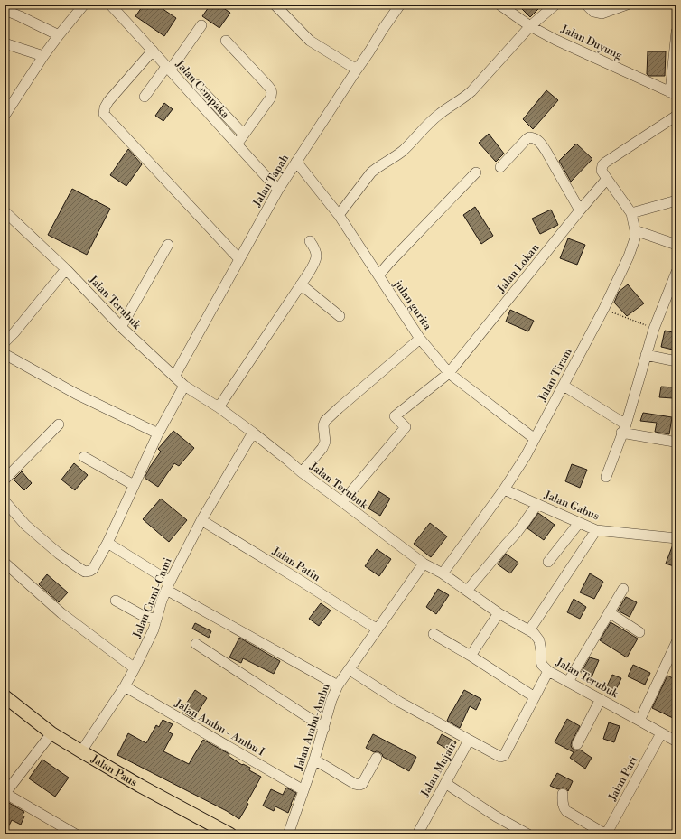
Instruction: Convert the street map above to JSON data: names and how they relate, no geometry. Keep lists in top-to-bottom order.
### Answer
{
  "streets": {
    "main road": ["Jalan Paus"],
    "street": [
      "Jalan Duyung",
      "Jalan Cempaka",
      "Jalan Tapah",
      "Jalan Lokan",
      "Jalan Terubuk",
      "julan gurita",
      "Jalan Tiram",
      "Jalan Gabus",
      "Jalan Patin",
      "Jalan Cumi-Cumi",
      "Jalan Ambu-Ambu",
      "Jalan Ambu - Ambu I",
      "Jalan Mujair",
      "Jalan Pari"
    ]
  },
  "crossings": [
    ["Jalan Cempaka", "Jalan Tapah"],
    ["Jalan Tapah", "Jalan Terubuk"],
    ["Jalan Tapah", "julan gurita"],
    ["Jalan Lokan", "Jalan Terubuk"],
    ["Jalan Lokan", "julan gurita"],
    ["Jalan Terubuk", "Jalan Tiram"],
    ["Jalan Terubuk", "Jalan Cumi-Cumi"],
    ["Jalan Terubuk", "Jalan Ambu-Ambu"],
    ["Jalan Terubuk", "Jalan Mujair"],
    ["Jalan Terubuk", "Jalan Pari"],
    ["julan gurita", "Jalan Tiram"],
    ["Jalan Tiram", "Jalan Gabus"],
    ["Jalan Patin", "Jalan Cumi-Cumi"],
    ["Jalan Patin", "Jalan Ambu-Ambu"],
    ["Jalan Cumi-Cumi", "Jalan Ambu - Ambu I"],
    ["Jalan Cumi-Cumi", "Jalan Paus"],
    ["Jalan Ambu-Ambu", "Jalan Ambu - Ambu I"]
  ]
}
